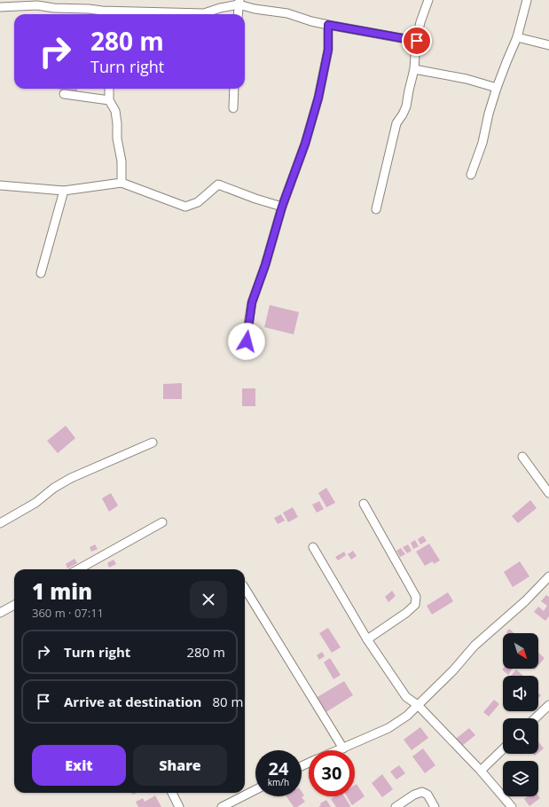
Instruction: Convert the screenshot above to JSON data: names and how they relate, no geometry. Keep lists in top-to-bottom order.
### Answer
{
  "north": "bottom right",
  "page": {
    "turn": ["280 m", "Turn right"],
    "heading": ["1 min", "360 m · 07:11"],
    "list": [
      {
        "name": "Turn right",
        "value": "280 m"
      },
      {
        "name": "Arrive at destination",
        "value": "80 m"
      }
    ],
    "buttons": ["Exit", "Share"],
    "speed": "24 km/h",
    "limit": "30"
  }
}
